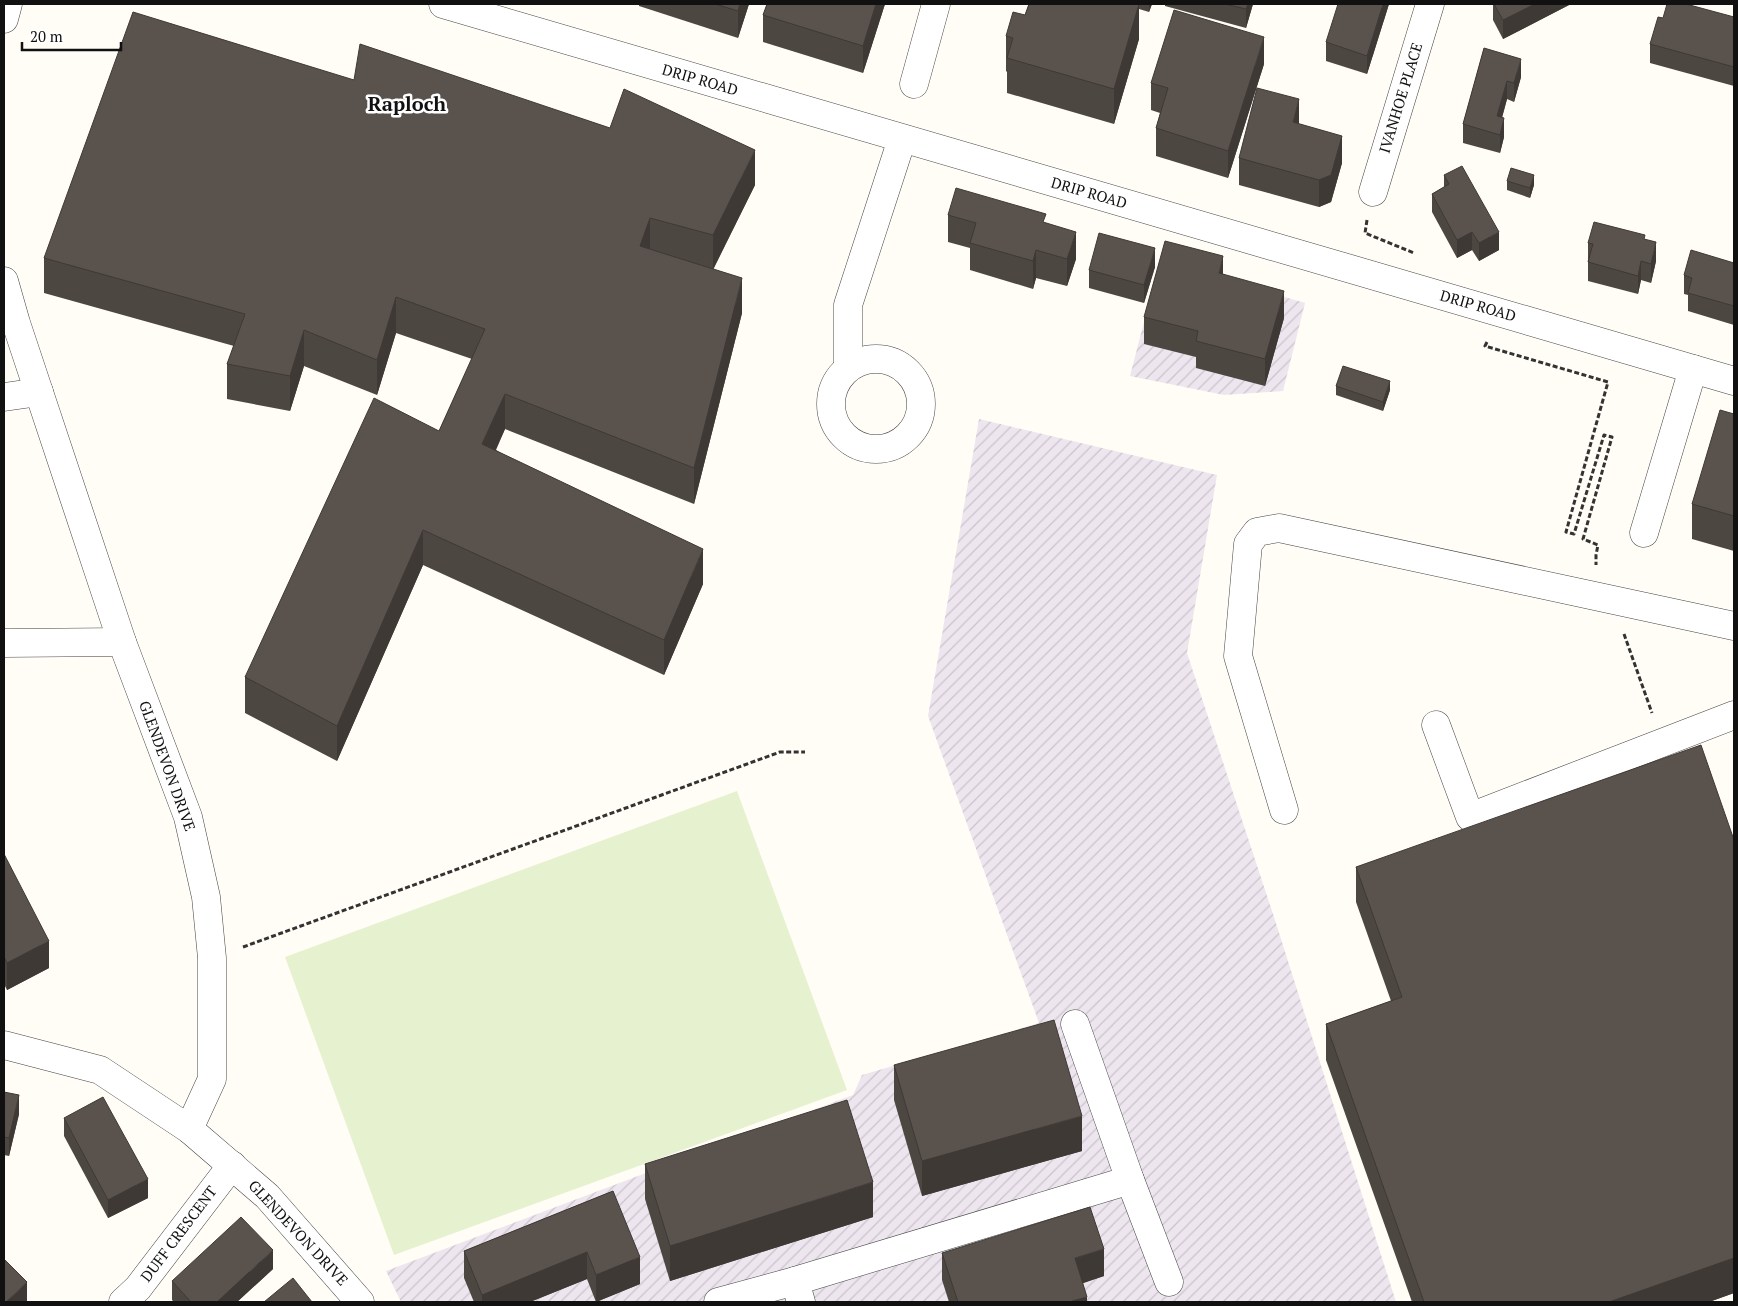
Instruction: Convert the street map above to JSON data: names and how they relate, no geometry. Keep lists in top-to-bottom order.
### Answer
{
  "streets": {
    "street": [
      "DRIP ROAD",
      "IVANHOE PLACE",
      "GLENDEVON DRIVE",
      "DUFF CRESCENT"
    ]
  },
  "crossings": [
    ["GLENDEVON DRIVE", "DUFF CRESCENT"]
  ],
  "districts": ["Raploch"],
  "scale_bar": "20 m"
}
